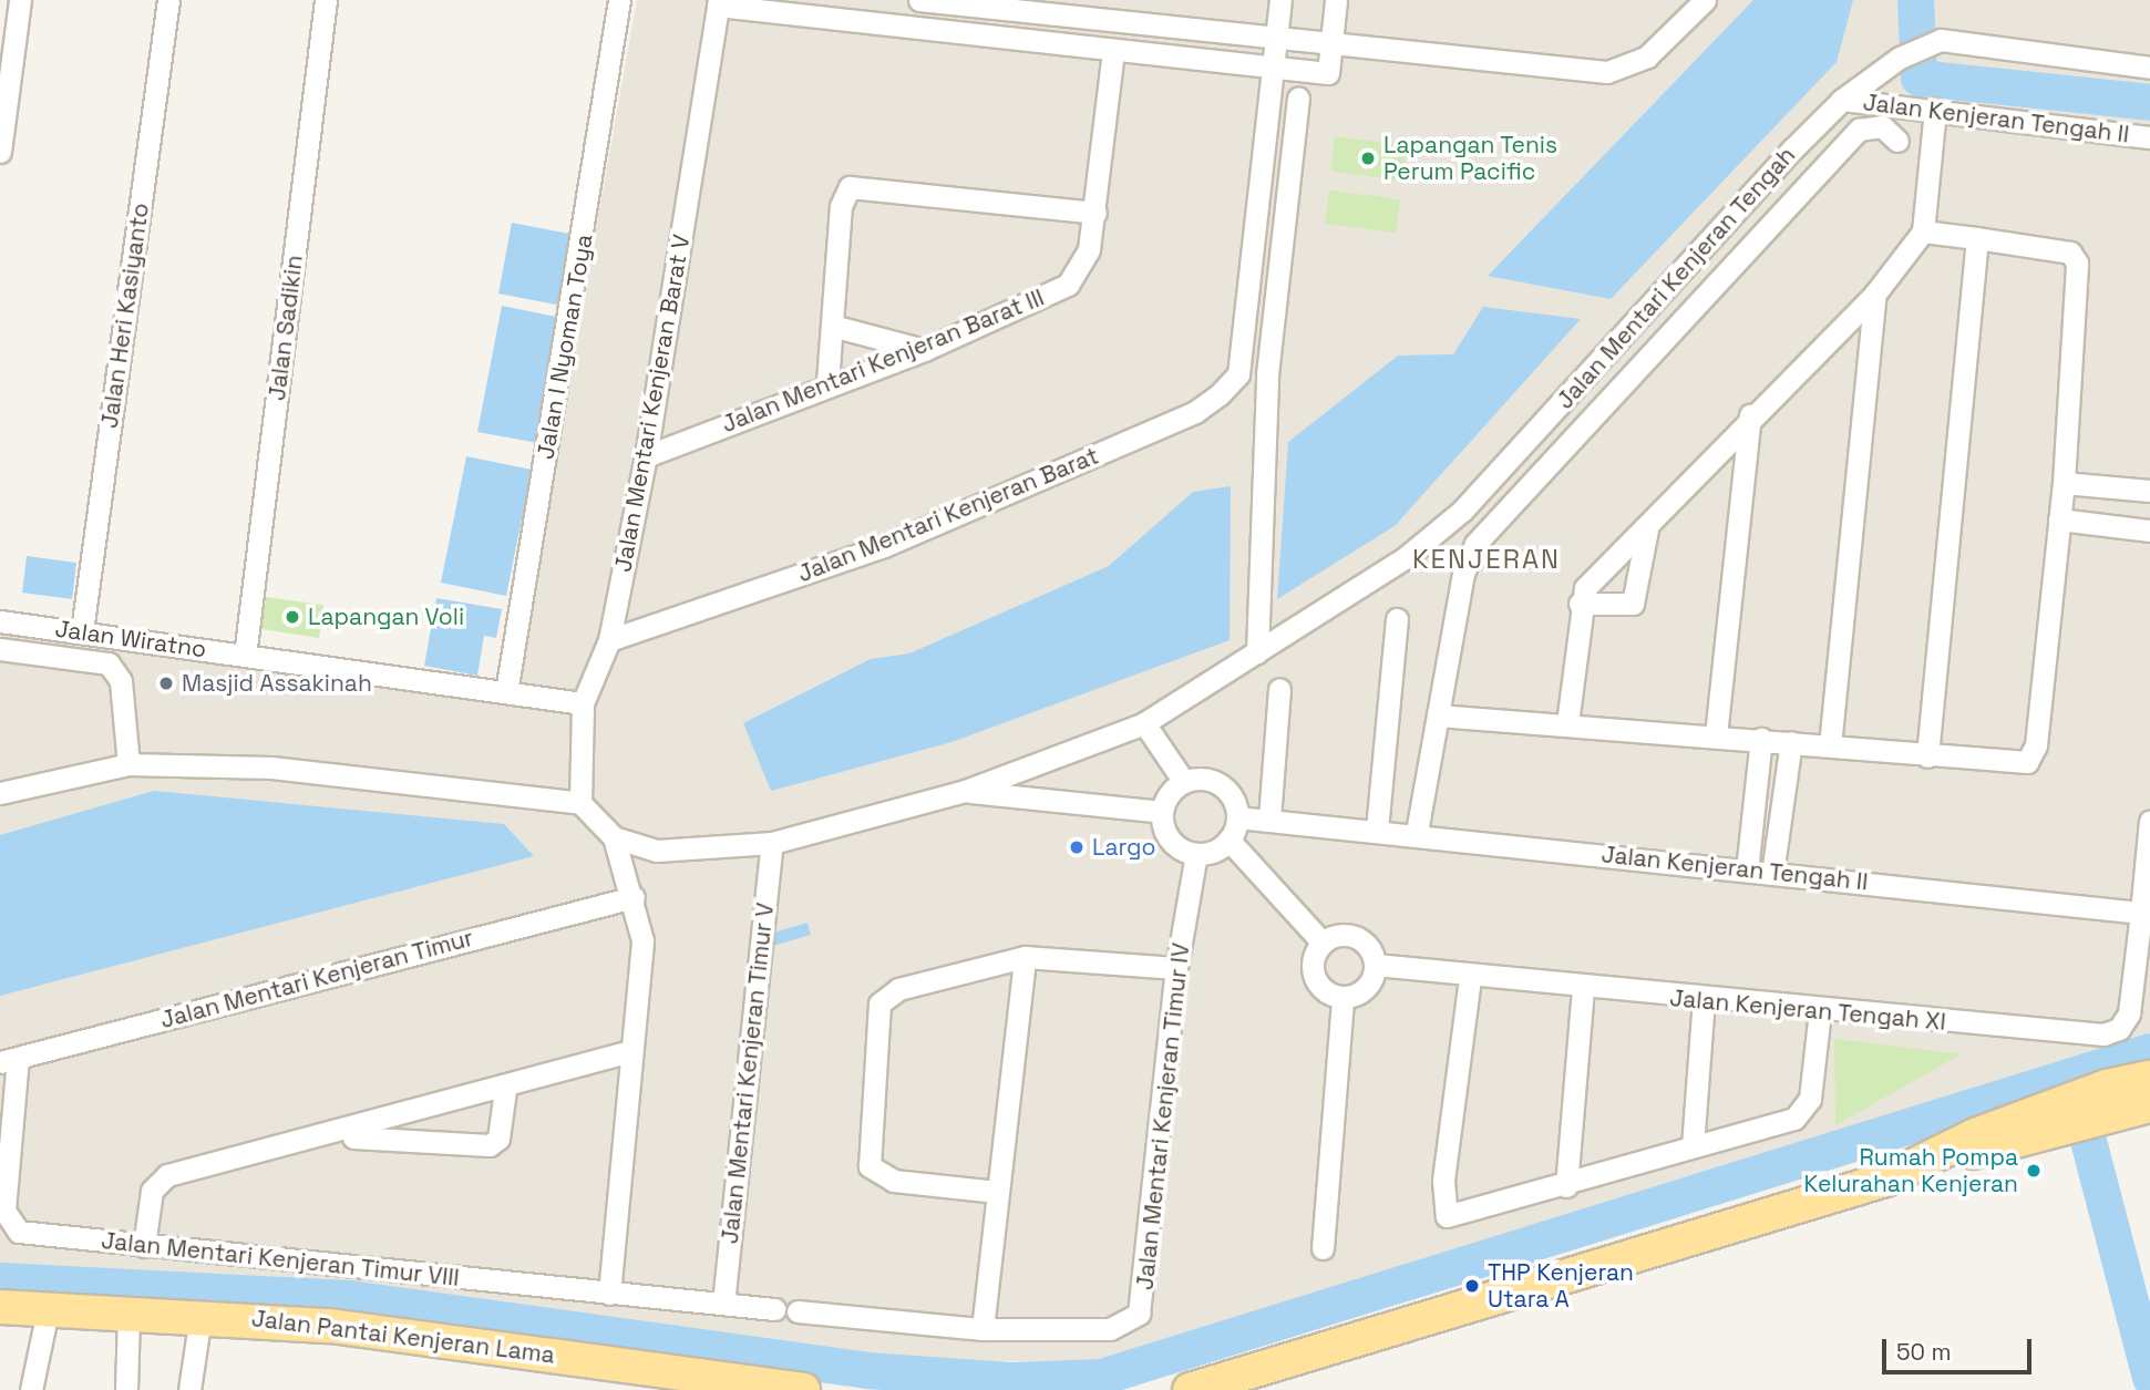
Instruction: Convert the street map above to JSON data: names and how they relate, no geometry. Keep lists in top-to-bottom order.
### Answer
{
  "streets": {
    "main road": ["Jalan Pantai Kenjeran Lama"],
    "street": [
      "Jalan Kenjeran Tengah II",
      "Jalan Mentari Kenjeran Tengah",
      "Jalan Heri Kasiyanto",
      "Jalan Sadikin",
      "Jalan I Nyoman Toya",
      "Jalan Mentari Kenjeran Barat III",
      "Jalan Mentari Kenjeran Barat V",
      "Jalan Mentari Kenjeran Barat",
      "Jalan Wiratno",
      "Jalan Mentari Kenjeran Timur",
      "Jalan Kenjeran Tengah XI",
      "Jalan Mentari Kenjeran Timur V",
      "Jalan Mentari Kenjeran Timur IV",
      "Jalan Mentari Kenjeran Timur VIII"
    ]
  },
  "crossings": [
    ["Jalan Kenjeran Tengah II", "Jalan Mentari Kenjeran Tengah"],
    ["Jalan Kenjeran Tengah II", "Jalan Kenjeran Tengah XI"],
    ["Jalan Kenjeran Tengah II", "Jalan Mentari Kenjeran Timur IV"],
    ["Jalan Heri Kasiyanto", "Jalan Wiratno"],
    ["Jalan Sadikin", "Jalan Wiratno"],
    ["Jalan I Nyoman Toya", "Jalan Wiratno"],
    ["Jalan Mentari Kenjeran Barat III", "Jalan Mentari Kenjeran Barat V"],
    ["Jalan Mentari Kenjeran Barat V", "Jalan Mentari Kenjeran Barat"],
    ["Jalan Mentari Kenjeran Barat V", "Jalan Wiratno"],
    ["Jalan Mentari Kenjeran Timur", "Jalan Mentari Kenjeran Timur VIII"],
    ["Jalan Mentari Kenjeran Timur V", "Jalan Mentari Kenjeran Timur VIII"]
  ],
  "districts": ["KENJERAN"],
  "places": [
    "Lapangan Tenis Perum Pacific",
    "Lapangan Voli",
    "Masjid Assakinah",
    "Largo",
    "Rumah Pompa Kelurahan Kenjeran",
    "THP Kenjeran Utara A"
  ],
  "scale_bar": "50 m"
}
